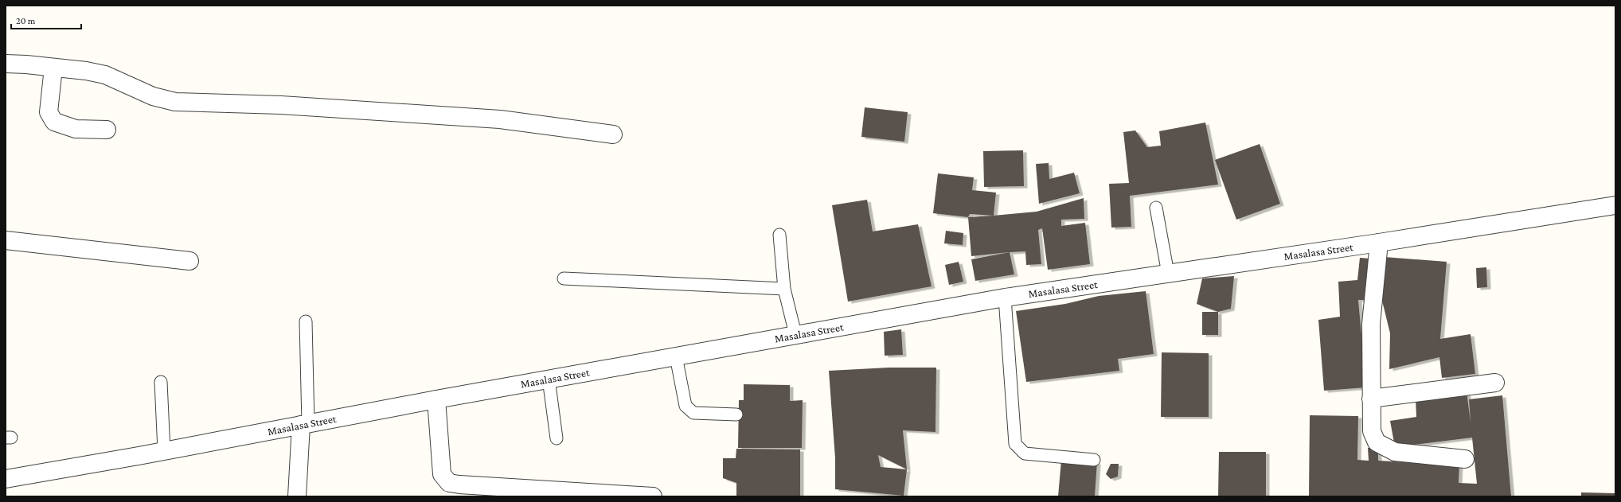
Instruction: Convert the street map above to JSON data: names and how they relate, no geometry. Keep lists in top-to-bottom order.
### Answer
{
  "streets": {
    "street": ["Masalasa Street"]
  },
  "scale_bar": "20 m"
}
